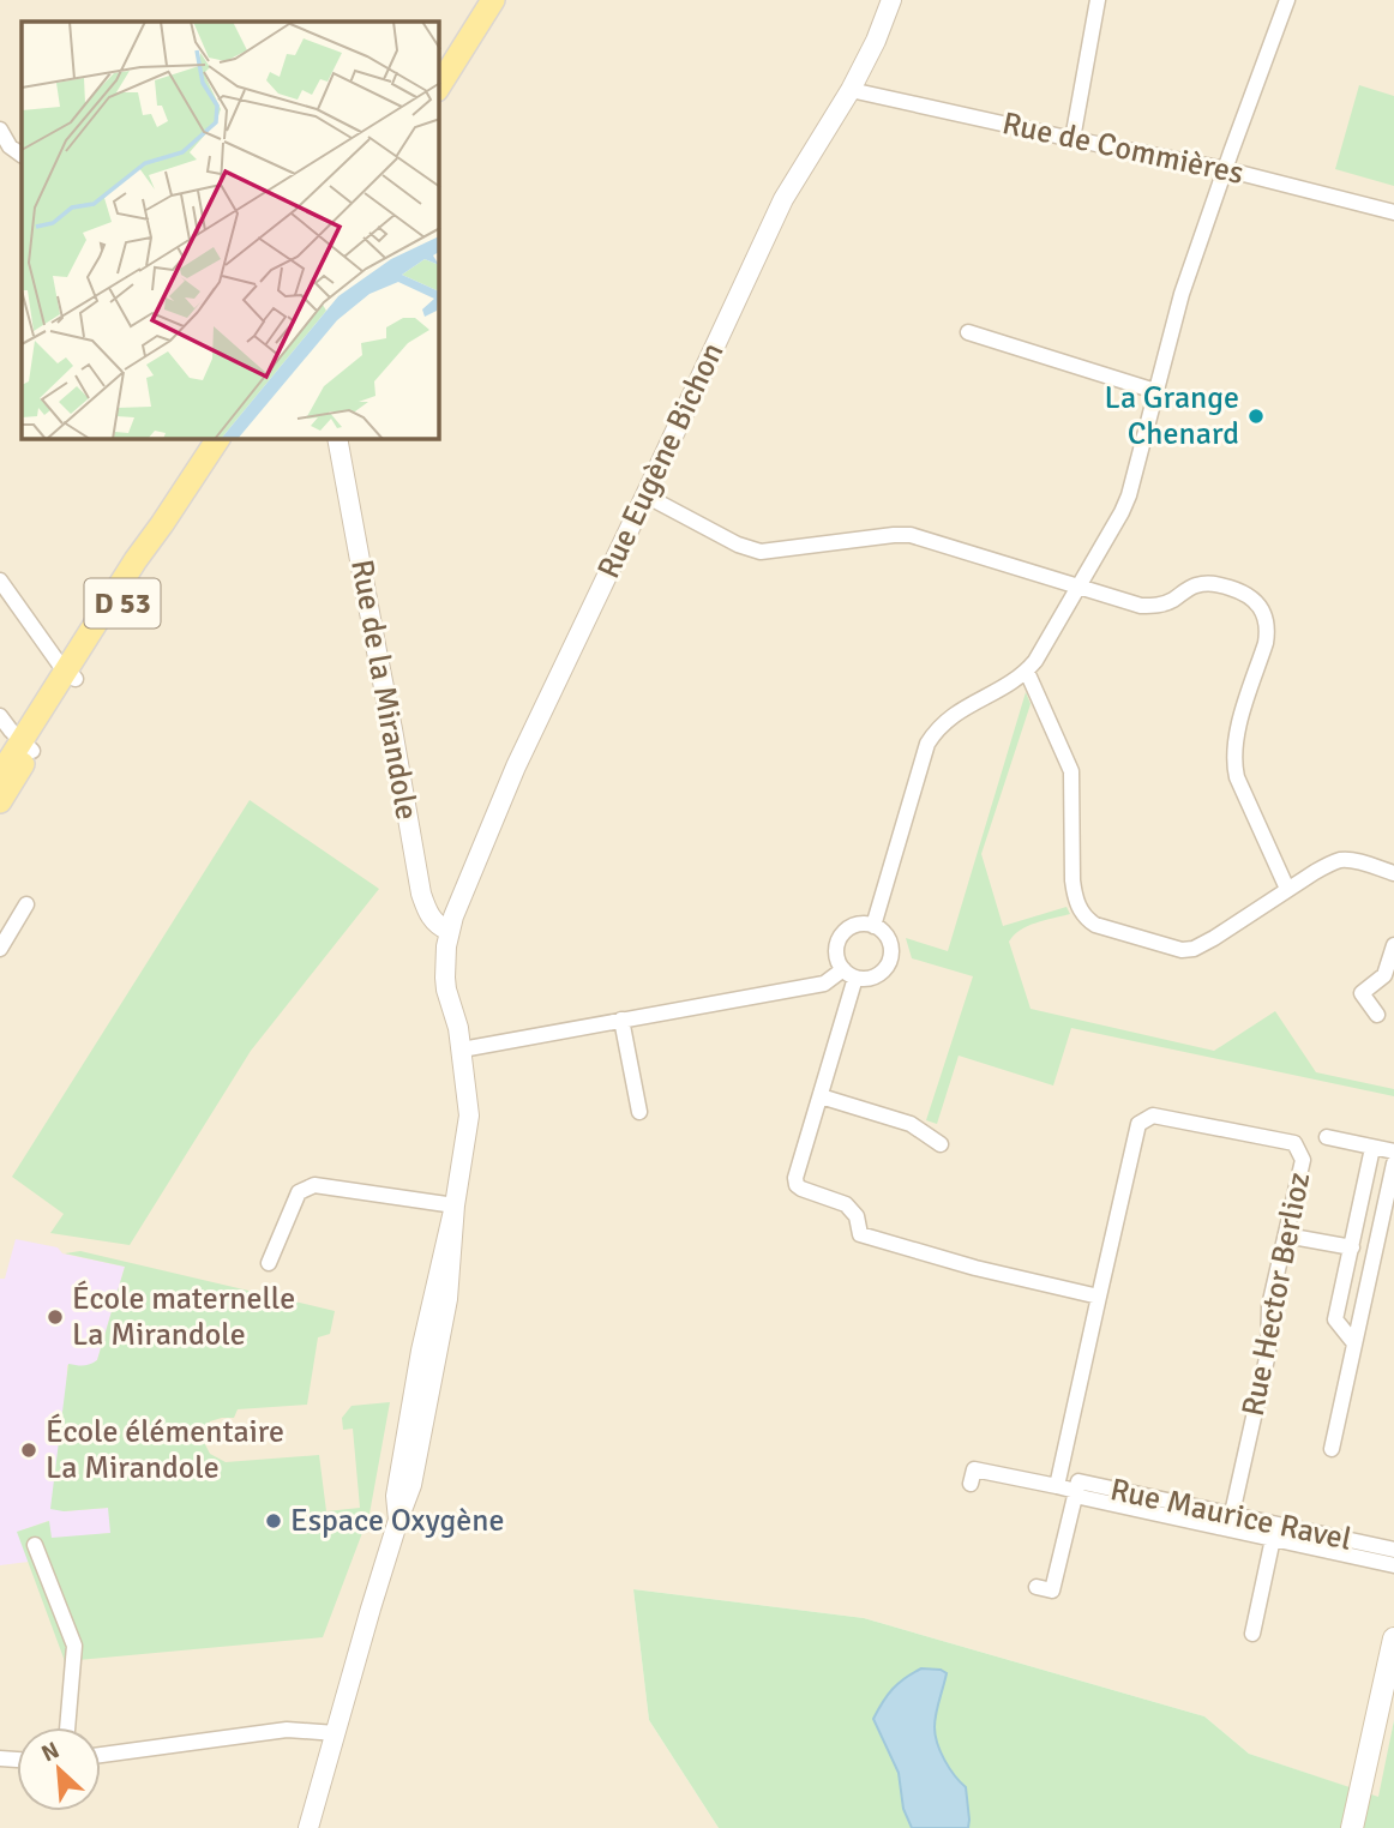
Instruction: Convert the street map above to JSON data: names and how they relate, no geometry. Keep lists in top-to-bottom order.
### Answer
{
  "streets": {
    "main road": ["D 53"],
    "street": [
      "Rue de Commières",
      "Rue Eugène Bichon",
      "Rue de la Mirandole",
      "Rue Hector Berlioz",
      "Rue Maurice Ravel"
    ]
  },
  "crossings": [
    ["Rue de Commières", "Rue Eugène Bichon"],
    ["Rue Eugène Bichon", "Rue de la Mirandole"],
    ["Rue Hector Berlioz", "Rue Maurice Ravel"]
  ],
  "places": [
    "La Grange Chenard",
    "École maternelle La Mirandole",
    "École élémentaire La Mirandole",
    "Espace Oxygène"
  ],
  "north": "top left"
}
